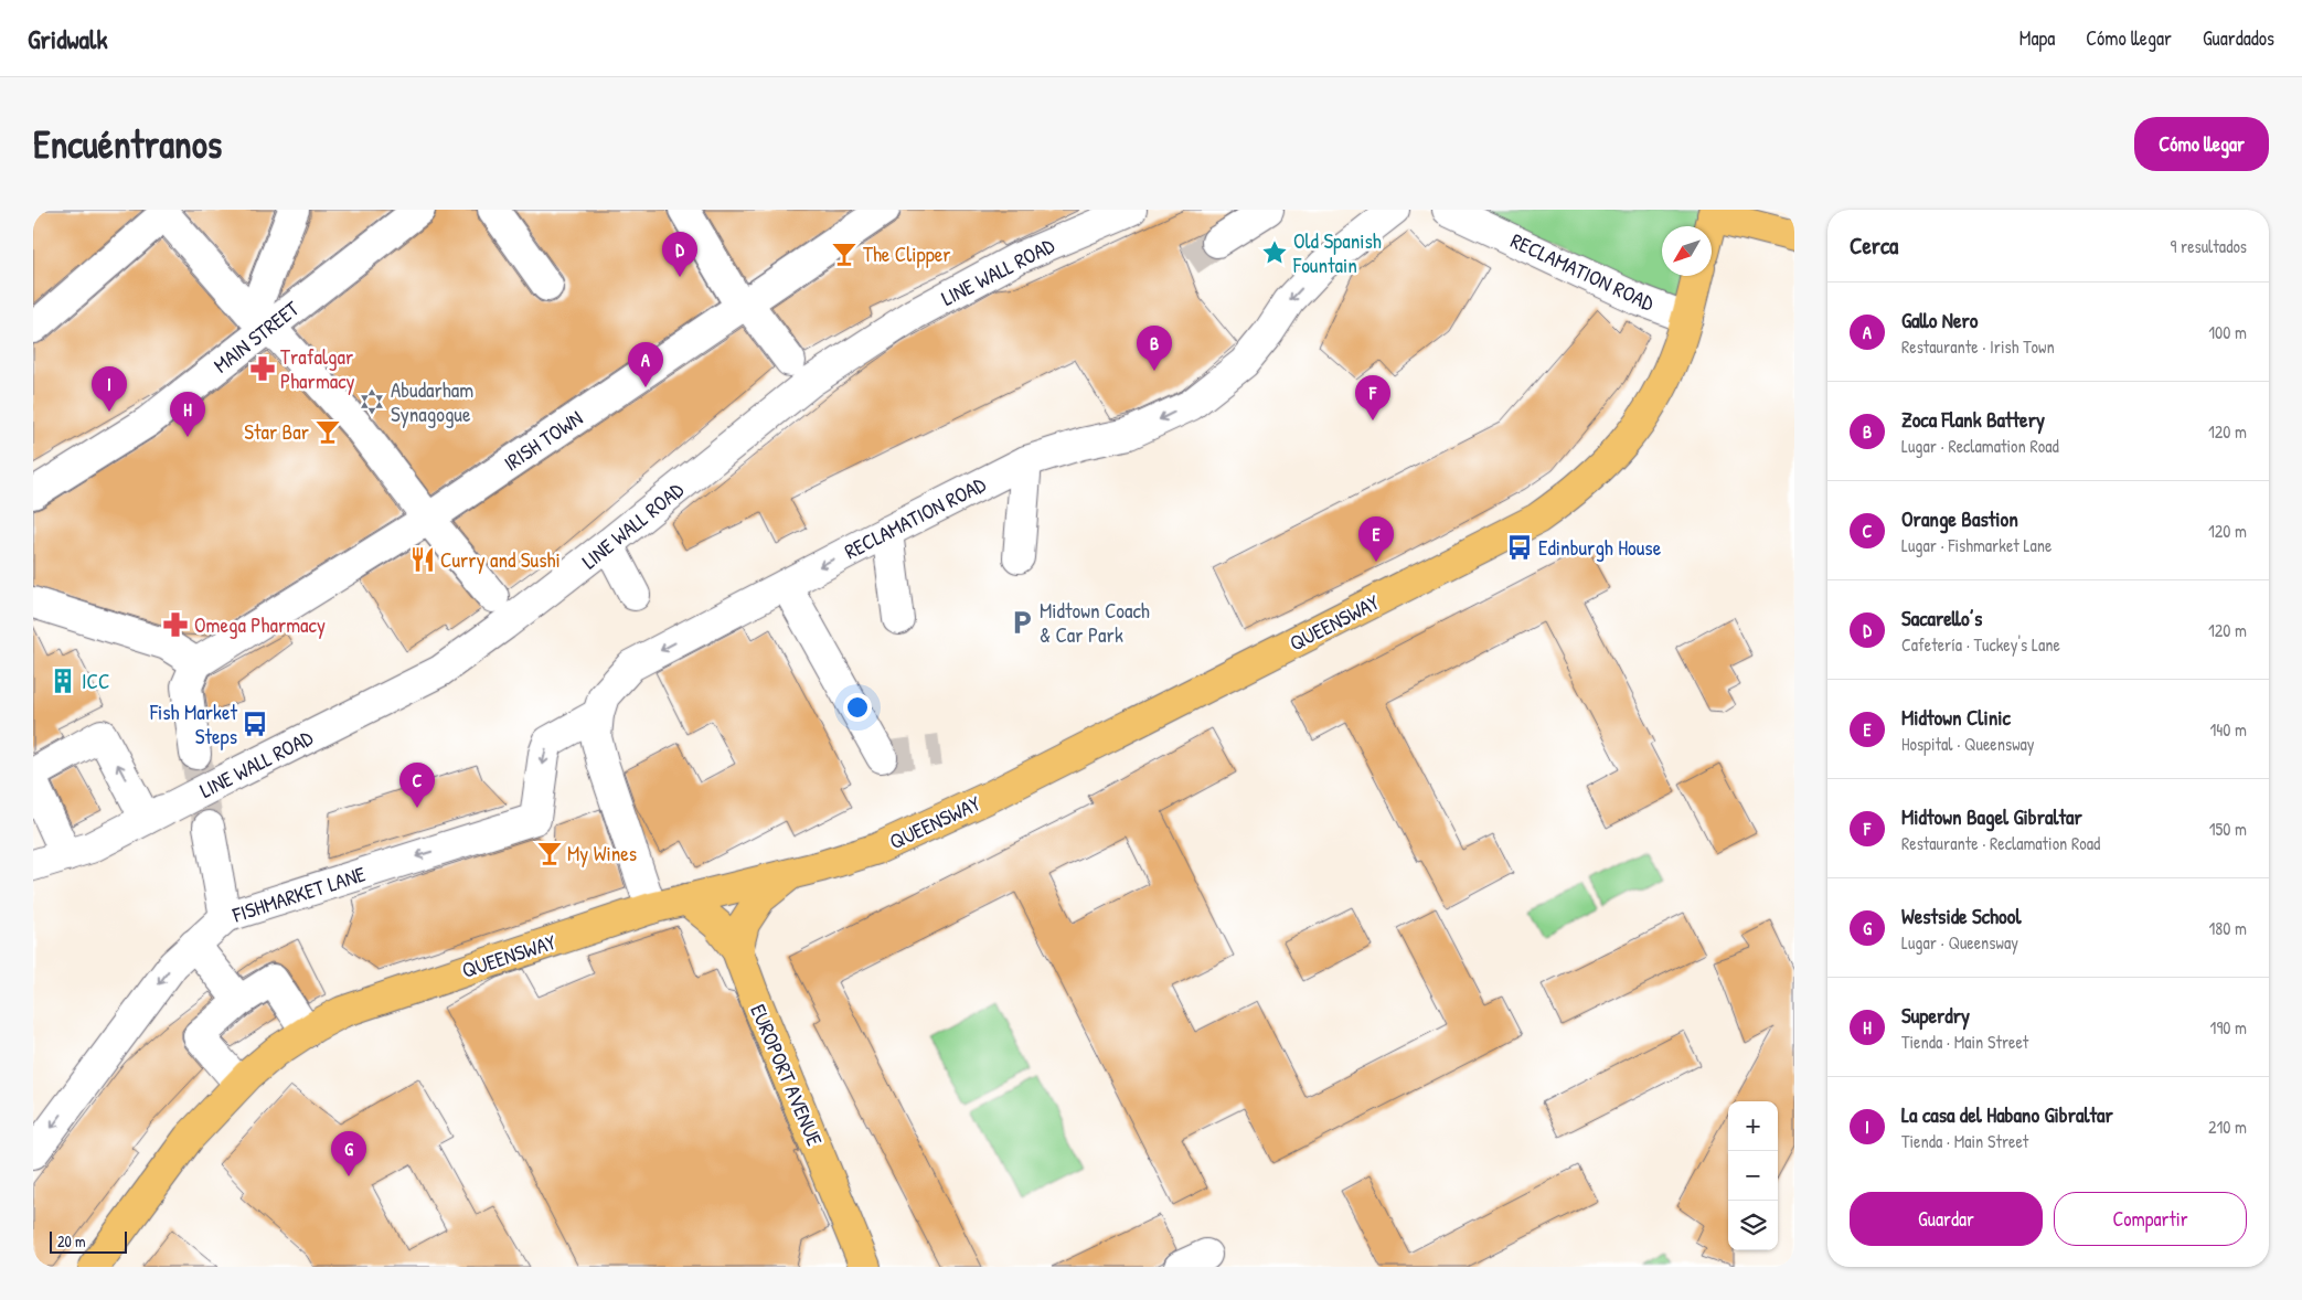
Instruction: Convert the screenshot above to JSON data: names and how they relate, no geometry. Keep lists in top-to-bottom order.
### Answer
{
  "streets": {
    "main road": ["QUEENSWAY", "EUROPORT AVENUE"],
    "street": [
      "LINE WALL ROAD",
      "RECLAMATION ROAD",
      "MAIN STREET",
      "IRISH TOWN",
      "FISHMARKET LANE"
    ]
  },
  "crossings": [
    ["RECLAMATION ROAD", "QUEENSWAY"],
    ["RECLAMATION ROAD", "FISHMARKET LANE"],
    ["QUEENSWAY", "EUROPORT AVENUE"]
  ],
  "one_way": ["RECLAMATION ROAD", "FISHMARKET LANE"],
  "places": {
    "place": ["Old Spanish Fountain"],
    "bar": ["The Clipper", "Star Bar", "My Wines"],
    "pharmacy": ["Trafalgar Pharmacy", "Omega Pharmacy"],
    "synagogue": ["Abudarham Synagogue"],
    "bus stop": ["Edinburgh House", "Fish Market Steps"],
    "restaurant": ["Curry and Sushi"],
    "parking": ["Midtown Coach & Car Park"],
    "building": ["ICC"]
  },
  "scale_bar": "20 m",
  "north": "bottom left",
  "page": {
    "header": "Gridwalk",
    "nav": ["Mapa", "Cómo llegar", "Guardados"],
    "buttons": [
      "Cómo llegar",
      ["Guardar", "Compartir"]
    ],
    "title": "Encuéntranos",
    "heading": ["Cerca", "9 resultados"],
    "pins": [
      "D",
      "B",
      "A",
      "I",
      "F",
      "H",
      "E",
      "C",
      "G"
    ],
    "list": [
      {
        "mark": "A",
        "name": "Gallo Nero",
        "note": "Restaurante · Irish Town",
        "value": "100 m"
      },
      {
        "mark": "B",
        "name": "Zoca Flank Battery",
        "note": "Lugar · Reclamation Road",
        "value": "120 m"
      },
      {
        "mark": "C",
        "name": "Orange Bastion",
        "note": "Lugar · Fishmarket Lane",
        "value": "120 m"
      },
      {
        "mark": "D",
        "name": "Sacarello’s",
        "note": "Cafetería · Tuckey's Lane",
        "value": "120 m"
      },
      {
        "mark": "E",
        "name": "Midtown Clinic",
        "note": "Hospital · Queensway",
        "value": "140 m"
      },
      {
        "mark": "F",
        "name": "Midtown Bagel Gibraltar",
        "note": "Restaurante · Reclamation Road",
        "value": "150 m"
      },
      {
        "mark": "G",
        "name": "Westside School",
        "note": "Lugar · Queensway",
        "value": "180 m"
      },
      {
        "mark": "H",
        "name": "Superdry",
        "note": "Tienda · Main Street",
        "value": "190 m"
      },
      {
        "mark": "I",
        "name": "La casa del Habano Gibraltar",
        "note": "Tienda · Main Street",
        "value": "210 m"
      }
    ],
    "map_buttons": ["+", "−"],
    "scale": "20 m"
  }
}
